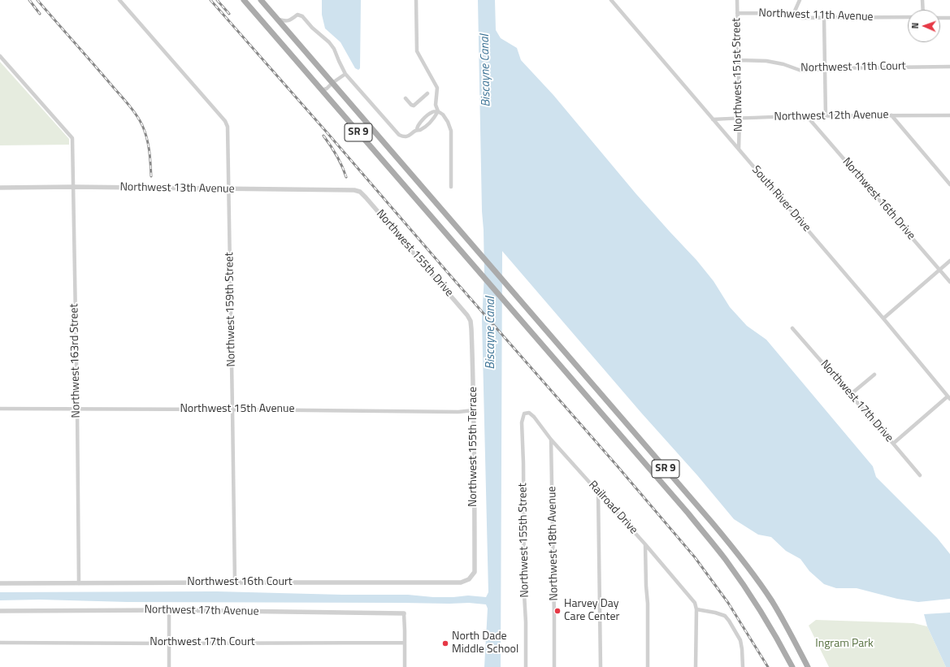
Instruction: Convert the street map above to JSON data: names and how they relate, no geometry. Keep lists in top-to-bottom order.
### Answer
{
  "streets": {
    "main road": ["SR 9"],
    "street": [
      "Northwest 11th Avenue",
      "Northwest 11th Court",
      "Northwest 151st Street",
      "Northwest 12th Avenue",
      "Northwest 13th Avenue",
      "South River Drive",
      "Northwest 16th Drive",
      "Northwest 155th Drive",
      "Northwest 159th Street",
      "Northwest 163rd Street",
      "Northwest 17th Drive",
      "Northwest 15th Avenue",
      "Northwest 155th Terrace",
      "Railroad Drive",
      "Northwest 155th Street",
      "Northwest 18th Avenue",
      "Northwest 16th Court",
      "Northwest 17th Avenue",
      "Northwest 17th Court"
    ]
  },
  "crossings": [
    ["Northwest 11th Avenue", "Northwest 151st Street"],
    ["Northwest 11th Court", "Northwest 151st Street"],
    ["Northwest 151st Street", "Northwest 12th Avenue"],
    ["Northwest 151st Street", "South River Drive"],
    ["Northwest 12th Avenue", "South River Drive"],
    ["Northwest 12th Avenue", "Northwest 16th Drive"],
    ["Northwest 13th Avenue", "Northwest 155th Drive"],
    ["Northwest 13th Avenue", "Northwest 159th Street"],
    ["Northwest 13th Avenue", "Northwest 163rd Street"],
    ["Northwest 155th Drive", "Northwest 155th Terrace"],
    ["Northwest 159th Street", "Northwest 15th Avenue"],
    ["Northwest 159th Street", "Northwest 16th Court"],
    ["Northwest 163rd Street", "Northwest 15th Avenue"],
    ["Northwest 163rd Street", "Northwest 16th Court"],
    ["Northwest 15th Avenue", "Northwest 155th Terrace"],
    ["Northwest 155th Terrace", "Northwest 16th Court"],
    ["Railroad Drive", "Northwest 155th Street"],
    ["Railroad Drive", "Northwest 18th Avenue"]
  ],
  "water": ["Biscayne Canal"],
  "parks": ["Ingram Park"],
  "places": ["Harvey Day Care Center", "North Dade Middle School"],
  "north": "left"
}
